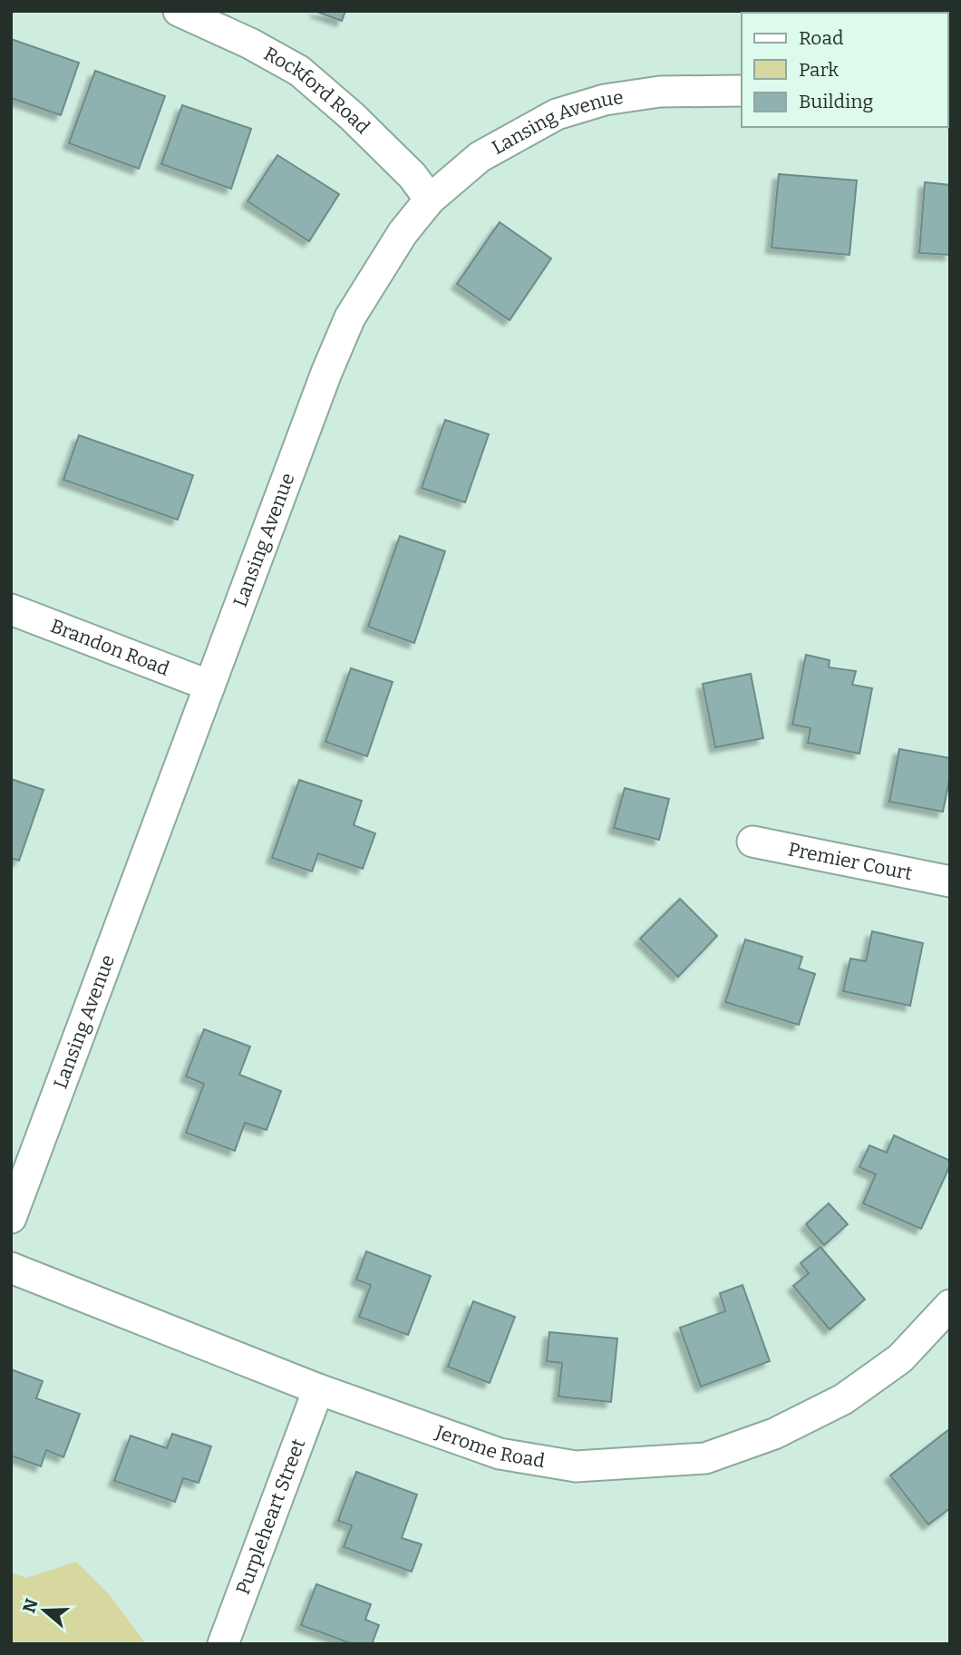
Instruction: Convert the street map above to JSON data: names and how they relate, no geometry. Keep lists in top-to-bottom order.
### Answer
{
  "streets": {
    "street": [
      "Rockford Road",
      "Lansing Avenue",
      "Brandon Road",
      "Premier Court",
      "Jerome Road",
      "Purpleheart Street"
    ]
  },
  "crossings": [
    ["Rockford Road", "Lansing Avenue"],
    ["Lansing Avenue", "Brandon Road"],
    ["Jerome Road", "Purpleheart Street"]
  ],
  "legend": ["Road", "Park", "Building"],
  "north": "left"
}
